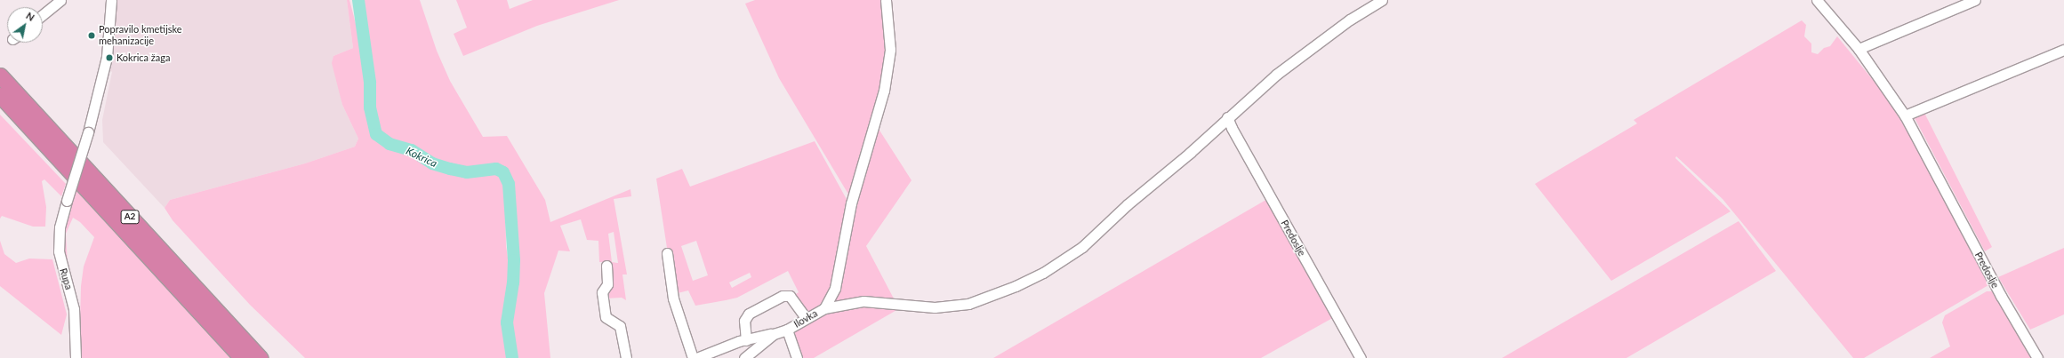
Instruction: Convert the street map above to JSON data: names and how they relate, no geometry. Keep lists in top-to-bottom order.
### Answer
{
  "streets": {
    "highway": ["A2"],
    "street": ["Predoslje", "Rupa", "Ilovka"]
  },
  "crossings": [
    ["Predoslje", "Ilovka"]
  ],
  "water": ["Kokrica"],
  "places": ["Popravilo kmetijske mehanizacije", "Kokrica žaga"],
  "north": "top right"
}
